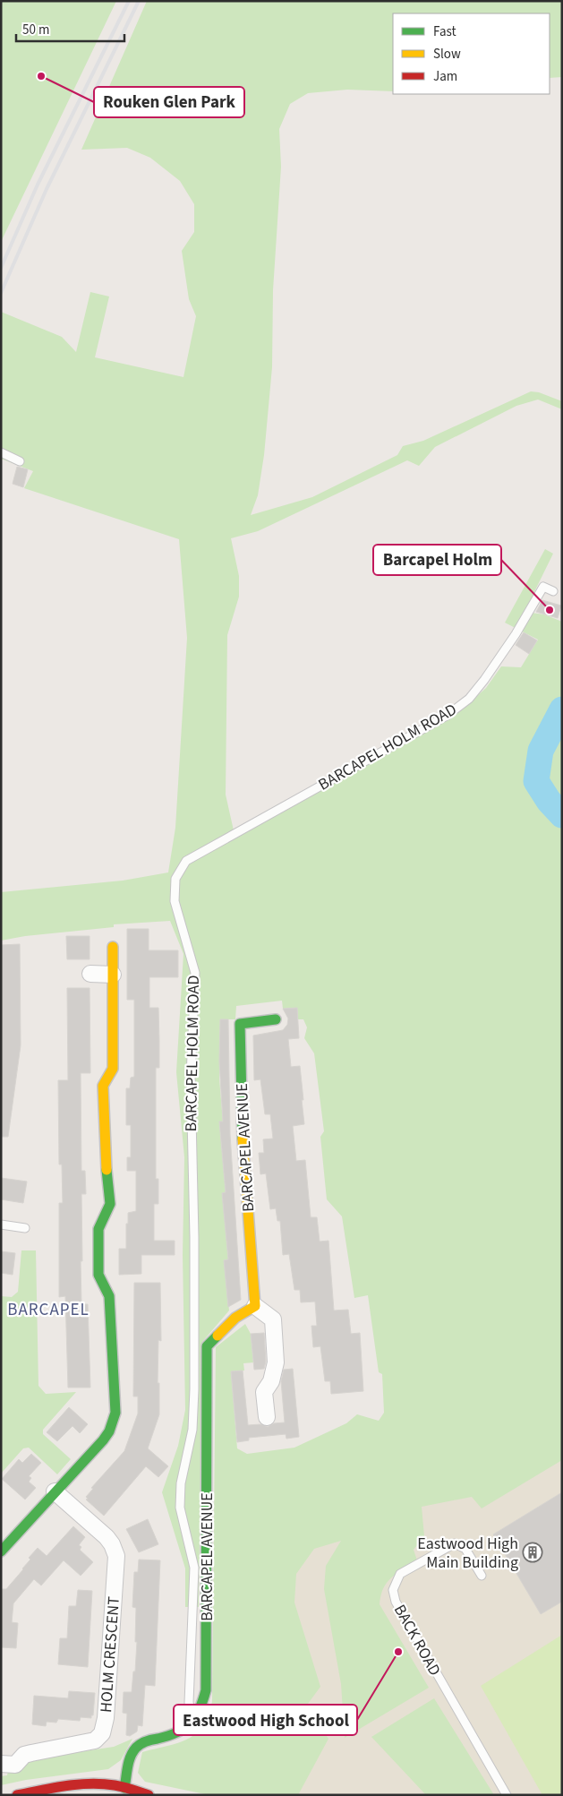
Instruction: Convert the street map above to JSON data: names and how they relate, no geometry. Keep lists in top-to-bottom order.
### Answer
{
  "streets": {
    "street": ["BARCAPEL AVENUE", "HOLM CRESCENT"],
    "lane": ["BARCAPEL HOLM ROAD", "BACK ROAD"]
  },
  "crossings": [
    ["BARCAPEL HOLM ROAD", "BARCAPEL AVENUE"]
  ],
  "districts": ["BARCAPEL"],
  "places": {
    "other": ["Rouken Glen Park", "Barcapel Holm", "Eastwood High School"],
    "building": ["Eastwood High Main Building"]
  },
  "legend": ["Fast", "Slow", "Jam"],
  "scale_bar": "50 m"
}
